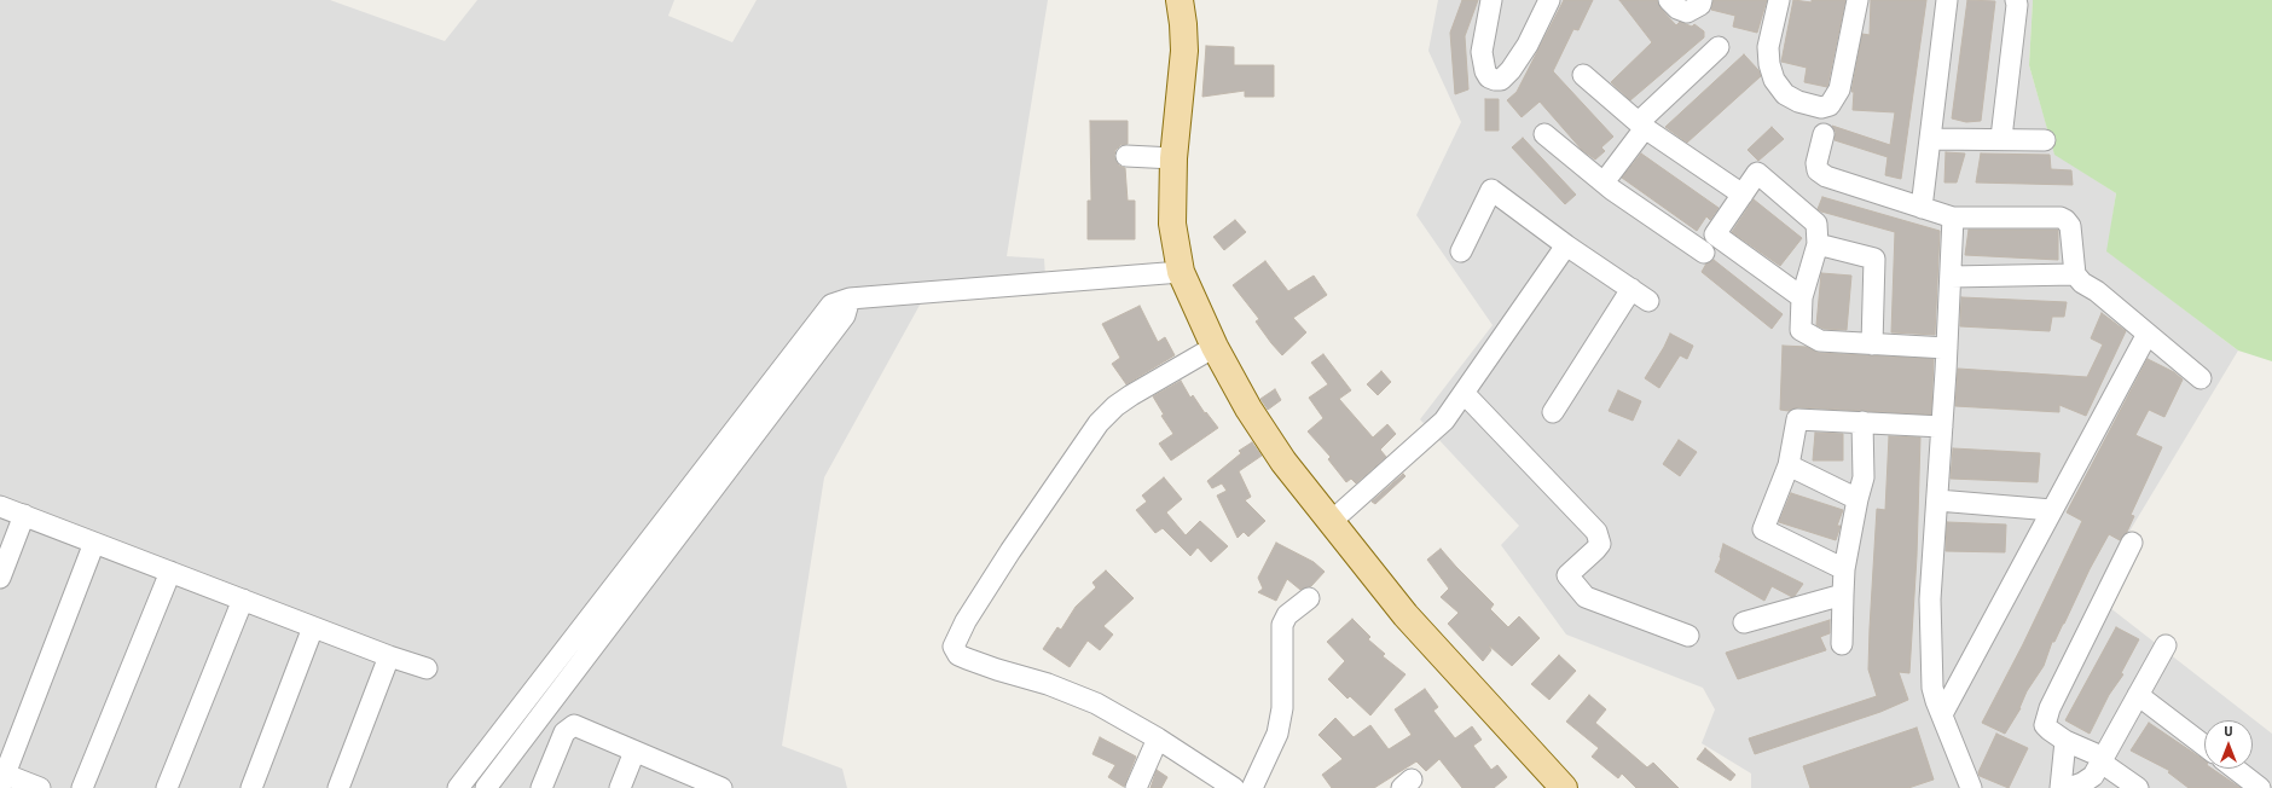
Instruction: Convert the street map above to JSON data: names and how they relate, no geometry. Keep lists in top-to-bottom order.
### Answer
{
  "north": "top"
}
